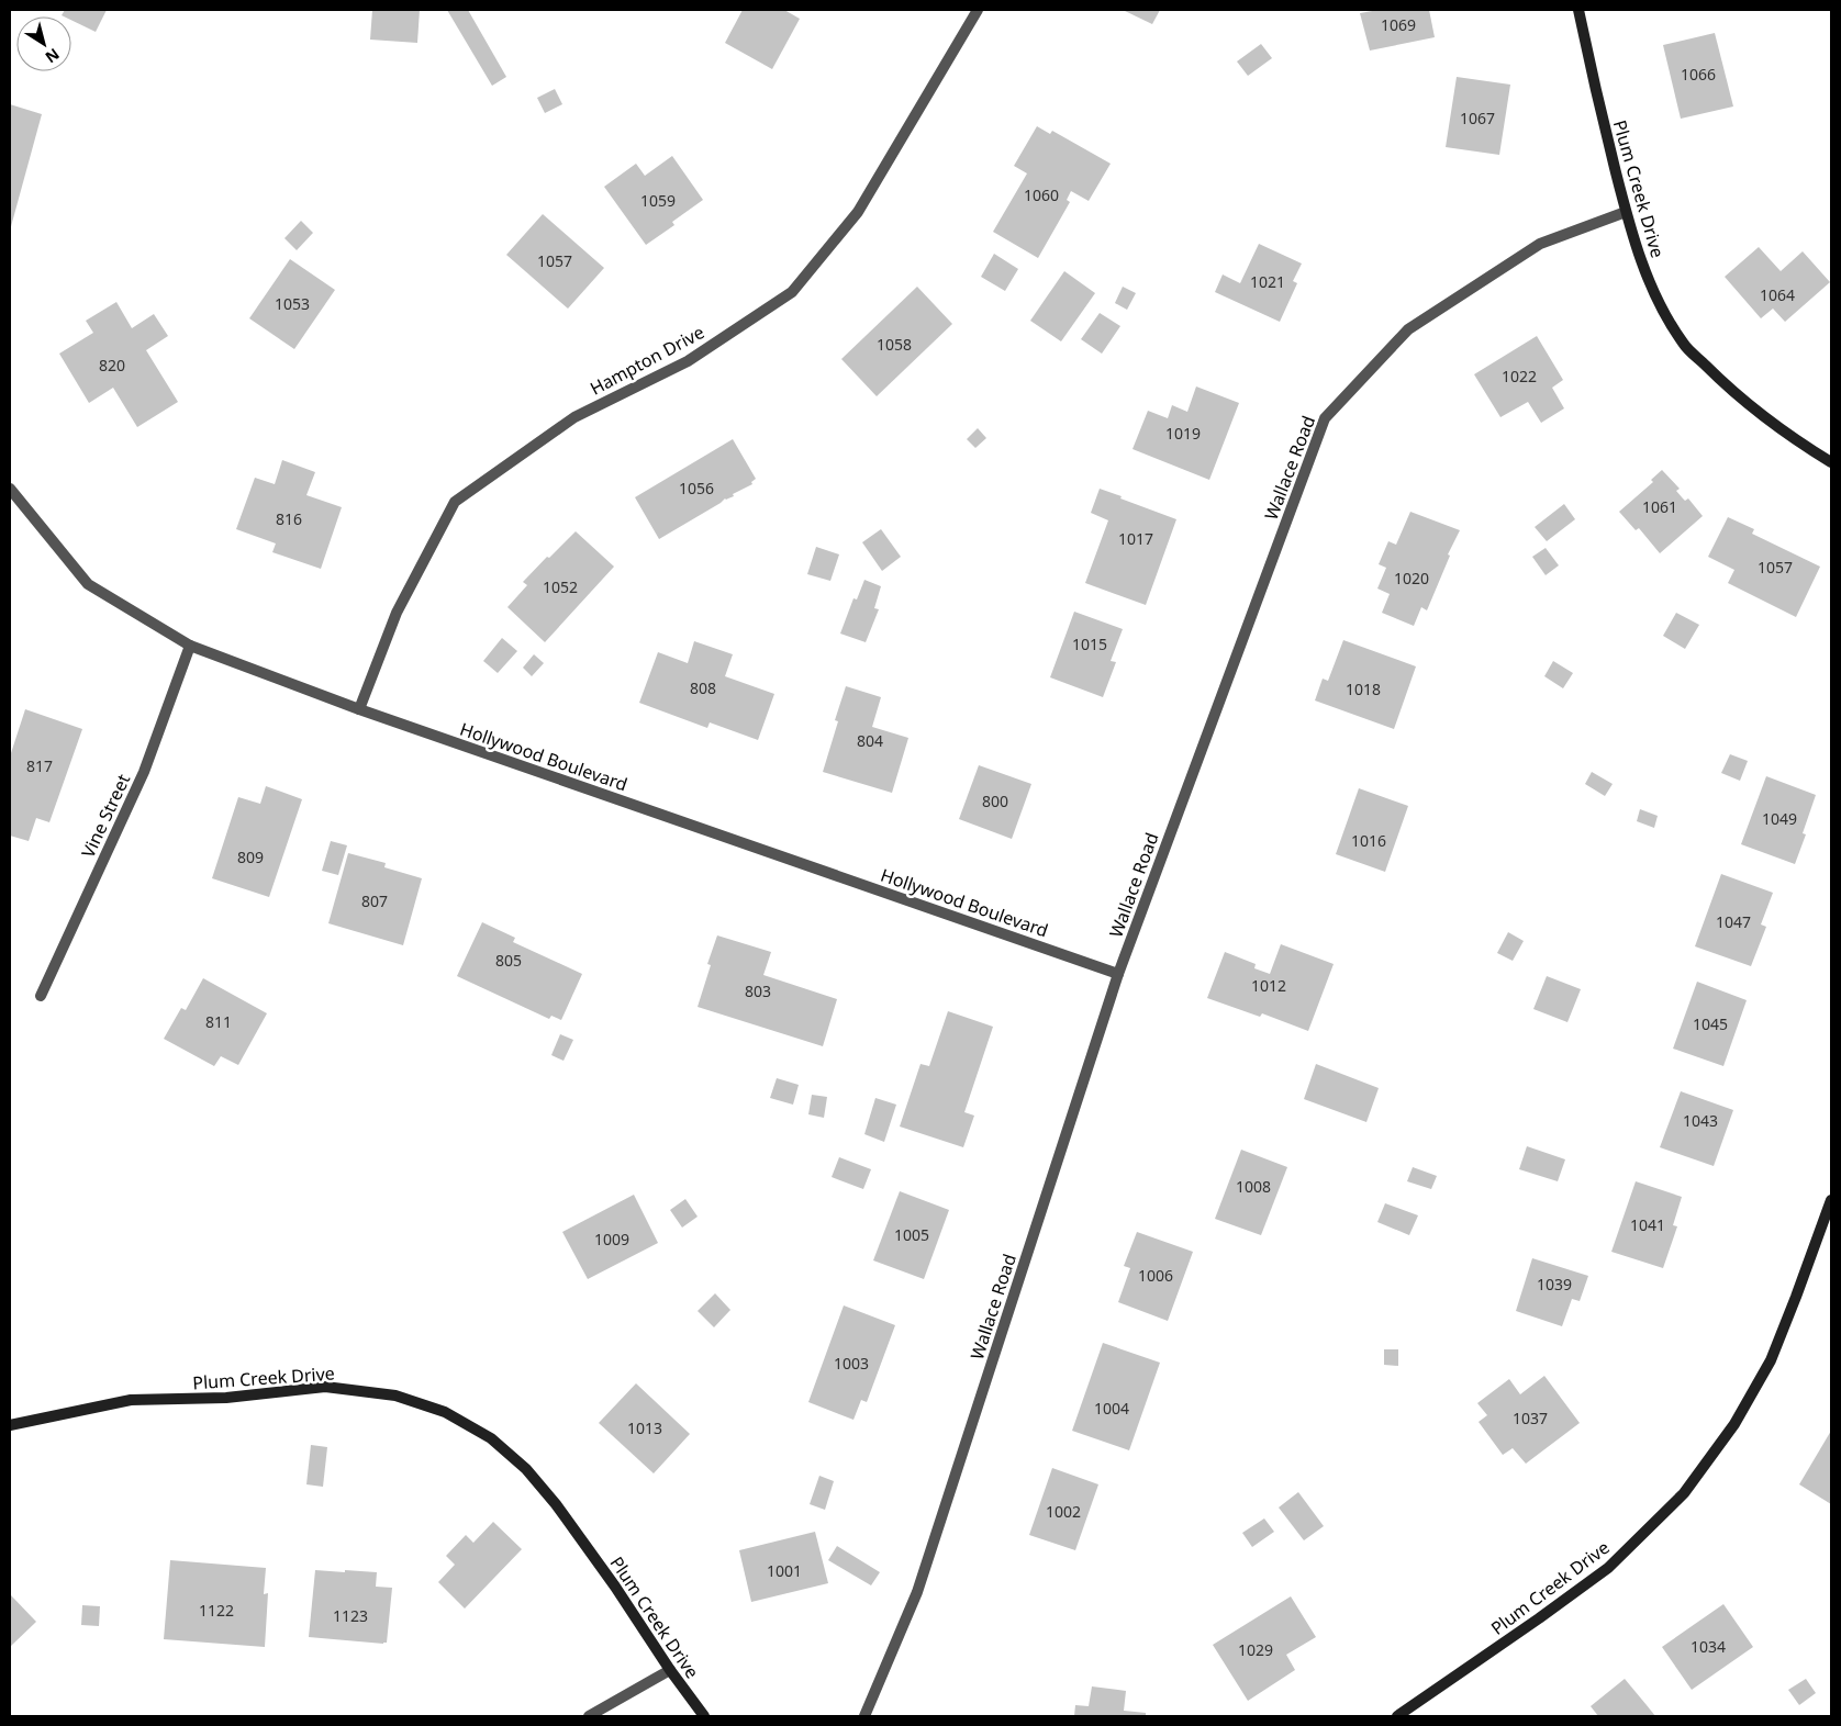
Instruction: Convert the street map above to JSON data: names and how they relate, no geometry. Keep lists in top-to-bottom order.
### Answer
{
  "streets": {
    "street": [
      "Plum Creek Drive",
      "Hampton Drive",
      "Wallace Road",
      "Hollywood Boulevard",
      "Vine Street"
    ]
  },
  "crossings": [
    ["Plum Creek Drive", "Wallace Road"],
    ["Hampton Drive", "Hollywood Boulevard"],
    ["Wallace Road", "Hollywood Boulevard"],
    ["Hollywood Boulevard", "Vine Street"]
  ],
  "house_numbers": [
    "1069",
    "1066",
    "1067",
    "1060",
    "1059",
    "1057",
    "1021",
    "1064",
    "1053",
    "1058",
    "820",
    "1022",
    "1019",
    "1056",
    "1061",
    "816",
    "1017",
    "1057",
    "1020",
    "1052",
    "1015",
    "808",
    "1018",
    "804",
    "817",
    "800",
    "1049",
    "1016",
    "809",
    "807",
    "1047",
    "805",
    "1012",
    "803",
    "811",
    "1045",
    "1043",
    "1008",
    "1041",
    "1005",
    "1009",
    "1006",
    "1039",
    "1003",
    "1004",
    "1037",
    "1013",
    "1002",
    "1001",
    "1122",
    "1123",
    "1034",
    "1029"
  ],
  "north": "bottom right"
}
